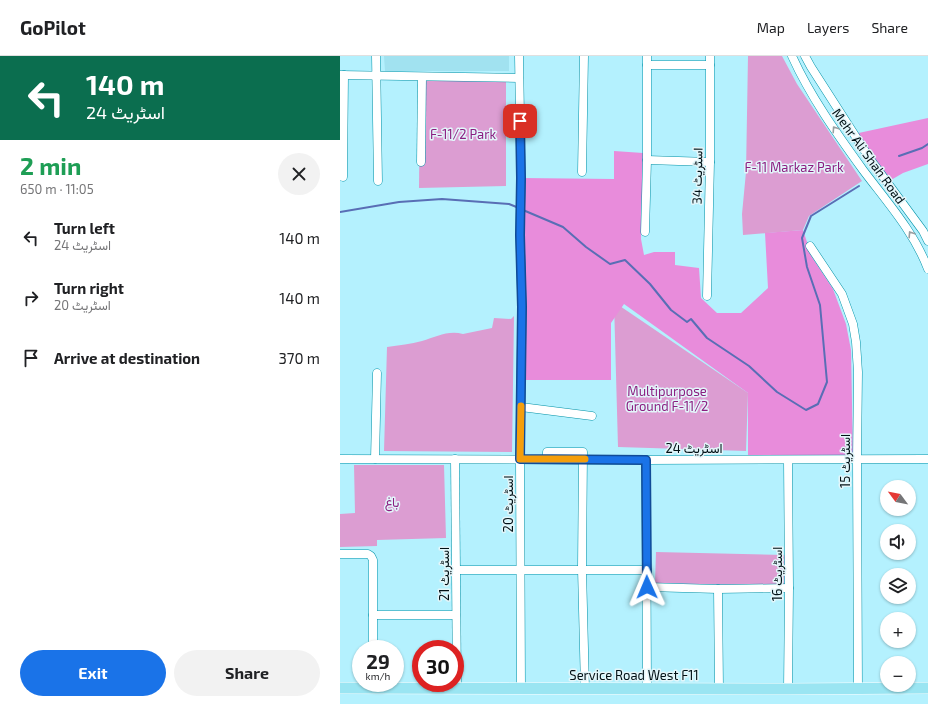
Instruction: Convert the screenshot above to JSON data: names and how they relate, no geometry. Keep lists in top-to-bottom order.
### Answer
{
  "streets": {
    "main road": ["Service Road West F11"],
    "street": [
      "Mehr Ali Shah Road",
      "اسٹریٹ 34",
      "اسٹریٹ 24",
      "اسٹریٹ 15",
      "اسٹریٹ 20",
      "اسٹریٹ 21",
      "اسٹریٹ 16"
    ]
  },
  "crossings": [
    ["اسٹریٹ 24", "اسٹریٹ 15"],
    ["اسٹریٹ 24", "اسٹریٹ 20"],
    ["اسٹریٹ 24", "اسٹریٹ 21"],
    ["اسٹریٹ 24", "اسٹریٹ 16"],
    ["اسٹریٹ 15", "Service Road West F11"],
    ["اسٹریٹ 20", "Service Road West F11"],
    ["اسٹریٹ 16", "Service Road West F11"]
  ],
  "parks": [
    "F-11/2 Park",
    "F-11 Markaz Park",
    "Multipurpose Ground F-11/2",
    "باغ"
  ],
  "north": "top left",
  "page": {
    "header": "GoPilot",
    "nav": ["Map", "Layers", "Share"],
    "turn": ["140 m", "اسٹریٹ 24"],
    "heading": ["2 min", "650 m · 11:05"],
    "list": [
      {
        "name": "Turn left",
        "note": "اسٹریٹ 24",
        "value": "140 m"
      },
      {
        "name": "Turn right",
        "note": "اسٹریٹ 20",
        "value": "140 m"
      },
      {
        "name": "Arrive at destination",
        "value": "370 m"
      }
    ],
    "map_buttons": ["+", "−"],
    "speed": "29 km/h",
    "limit": "30",
    "buttons": ["Exit", "Share"]
  }
}
